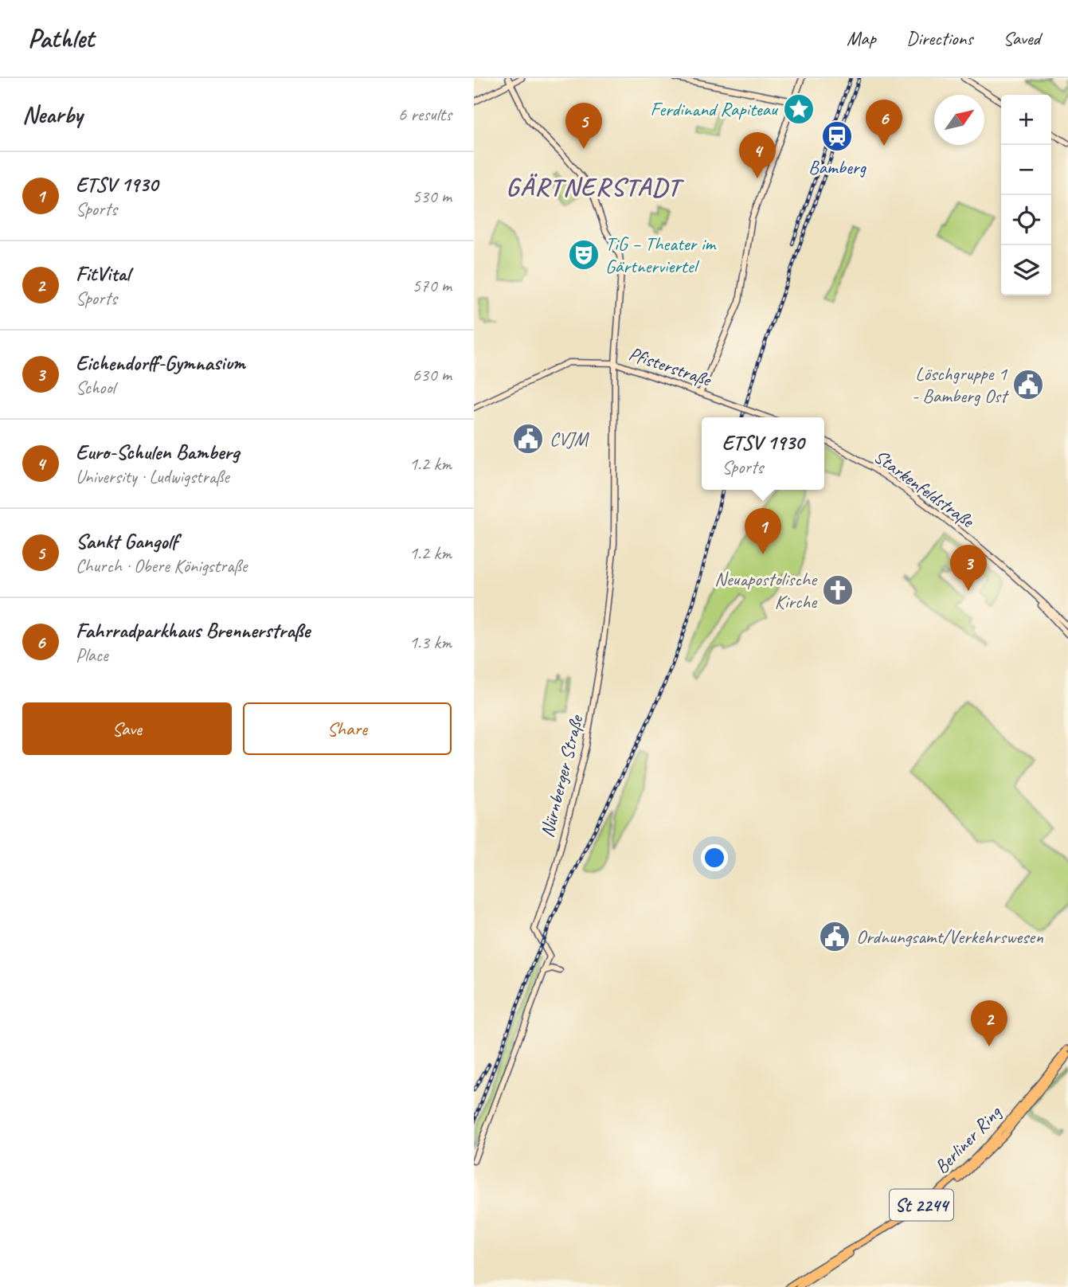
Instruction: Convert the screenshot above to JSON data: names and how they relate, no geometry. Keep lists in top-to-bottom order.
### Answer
{
  "streets": {
    "main road": ["Berliner Ring", "St 2244"],
    "street": ["Pfisterstraße", "Starkenfeldstraße", "Nürnberger Straße"]
  },
  "crossings": [
    ["Pfisterstraße", "Nürnberger Straße"]
  ],
  "districts": ["GÄRTNERSTADT"],
  "places": {
    "place": ["Ferdinand Rapiteau"],
    "station": ["Bamberg"],
    "theatre": ["TiG – Theater im Gärtnerviertel"],
    "public building": ["Löschgruppe 1 - Bamberg Ost", "CVJM", "Ordnungsamt/Verkehrswesen"],
    "church": ["Neuapostolische Kirche"]
  },
  "north": "top right",
  "page": {
    "header": "Pathlet",
    "nav": ["Map", "Directions", "Saved"],
    "heading": ["Nearby", "6 results"],
    "map_buttons": ["+", "−"],
    "pins": [
      "6",
      "5",
      "4",
      "1",
      "3",
      "2"
    ],
    "list": [
      {
        "mark": "1",
        "name": "ETSV 1930",
        "note": "Sports",
        "value": "530 m"
      },
      {
        "mark": "2",
        "name": "FitVital",
        "note": "Sports",
        "value": "570 m"
      },
      {
        "mark": "3",
        "name": "Eichendorff-Gymnasium",
        "note": "School",
        "value": "630 m"
      },
      {
        "mark": "4",
        "name": "Euro-Schulen Bamberg",
        "note": "University · Ludwigstraße",
        "value": "1.2 km"
      },
      {
        "mark": "5",
        "name": "Sankt Gangolf",
        "note": "Church · Obere Königstraße",
        "value": "1.2 km"
      },
      {
        "mark": "6",
        "name": "Fahrradparkhaus Brennerstraße",
        "note": "Place",
        "value": "1.3 km"
      }
    ],
    "popup": ["ETSV 1930", "Sports"],
    "buttons": ["Save", "Share"]
  }
}
